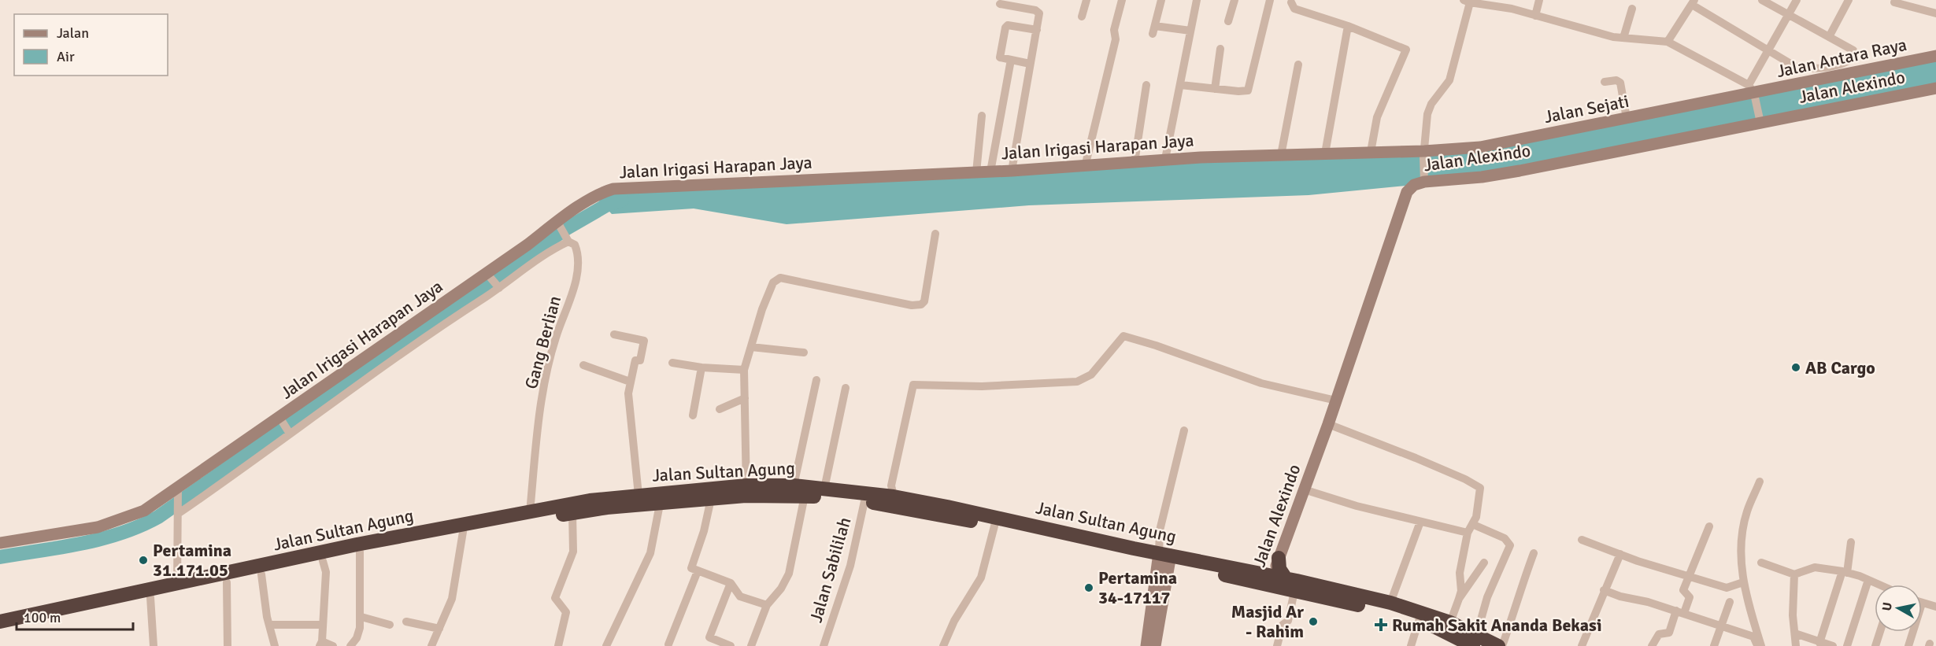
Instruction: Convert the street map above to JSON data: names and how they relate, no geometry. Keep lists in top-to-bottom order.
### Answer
{
  "streets": {
    "highway": ["Jalan Sultan Agung"],
    "street": [
      "Jalan Antara Raya",
      "Jalan Alexindo",
      "Jalan Sejati",
      "Jalan Irigasi Harapan Jaya",
      "Gang Berlian",
      "Jalan Sabililah"
    ]
  },
  "crossings": [
    ["Jalan Antara Raya", "Jalan Sejati"],
    ["Jalan Alexindo", "Jalan Sejati"],
    ["Jalan Alexindo", "Jalan Irigasi Harapan Jaya"],
    ["Jalan Sejati", "Jalan Irigasi Harapan Jaya"],
    ["Gang Berlian", "Jalan Sultan Agung"],
    ["Jalan Sultan Agung", "Jalan Sabililah"]
  ],
  "places": {
    "other": [
      "AB Cargo",
      "Pertamina 31.171.05",
      "Pertamina 34-17117",
      "Masjid Ar - Rahim"
    ],
    "health": ["Rumah Sakit Ananda Bekasi"]
  },
  "legend": ["Jalan", "Air"],
  "scale_bar": "100 m",
  "north": "left"
}
